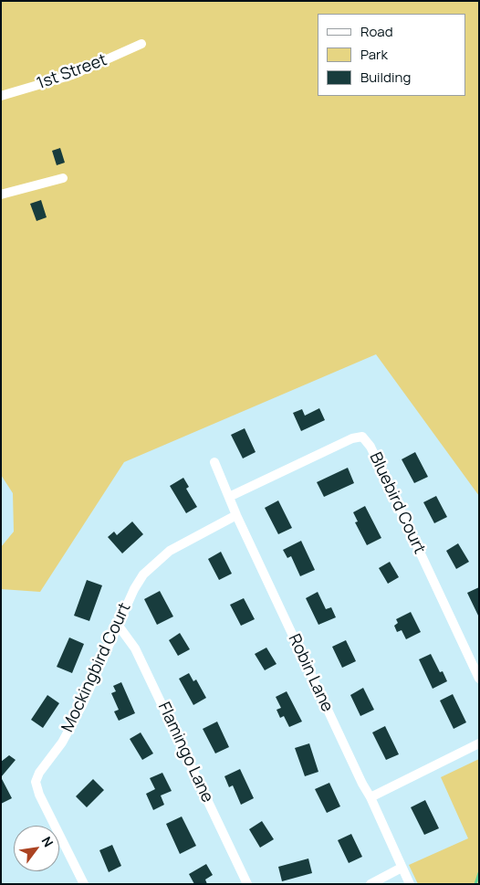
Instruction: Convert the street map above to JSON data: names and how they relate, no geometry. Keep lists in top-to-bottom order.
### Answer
{
  "streets": {
    "street": [
      "1st Street",
      "Bluebird Court",
      "Mockingbird Court",
      "Robin Lane",
      "Flamingo Lane"
    ]
  },
  "crossings": [
    ["Bluebird Court", "Robin Lane"],
    ["Mockingbird Court", "Robin Lane"],
    ["Mockingbird Court", "Flamingo Lane"]
  ],
  "legend": ["Road", "Park", "Building"],
  "north": "top right"
}
